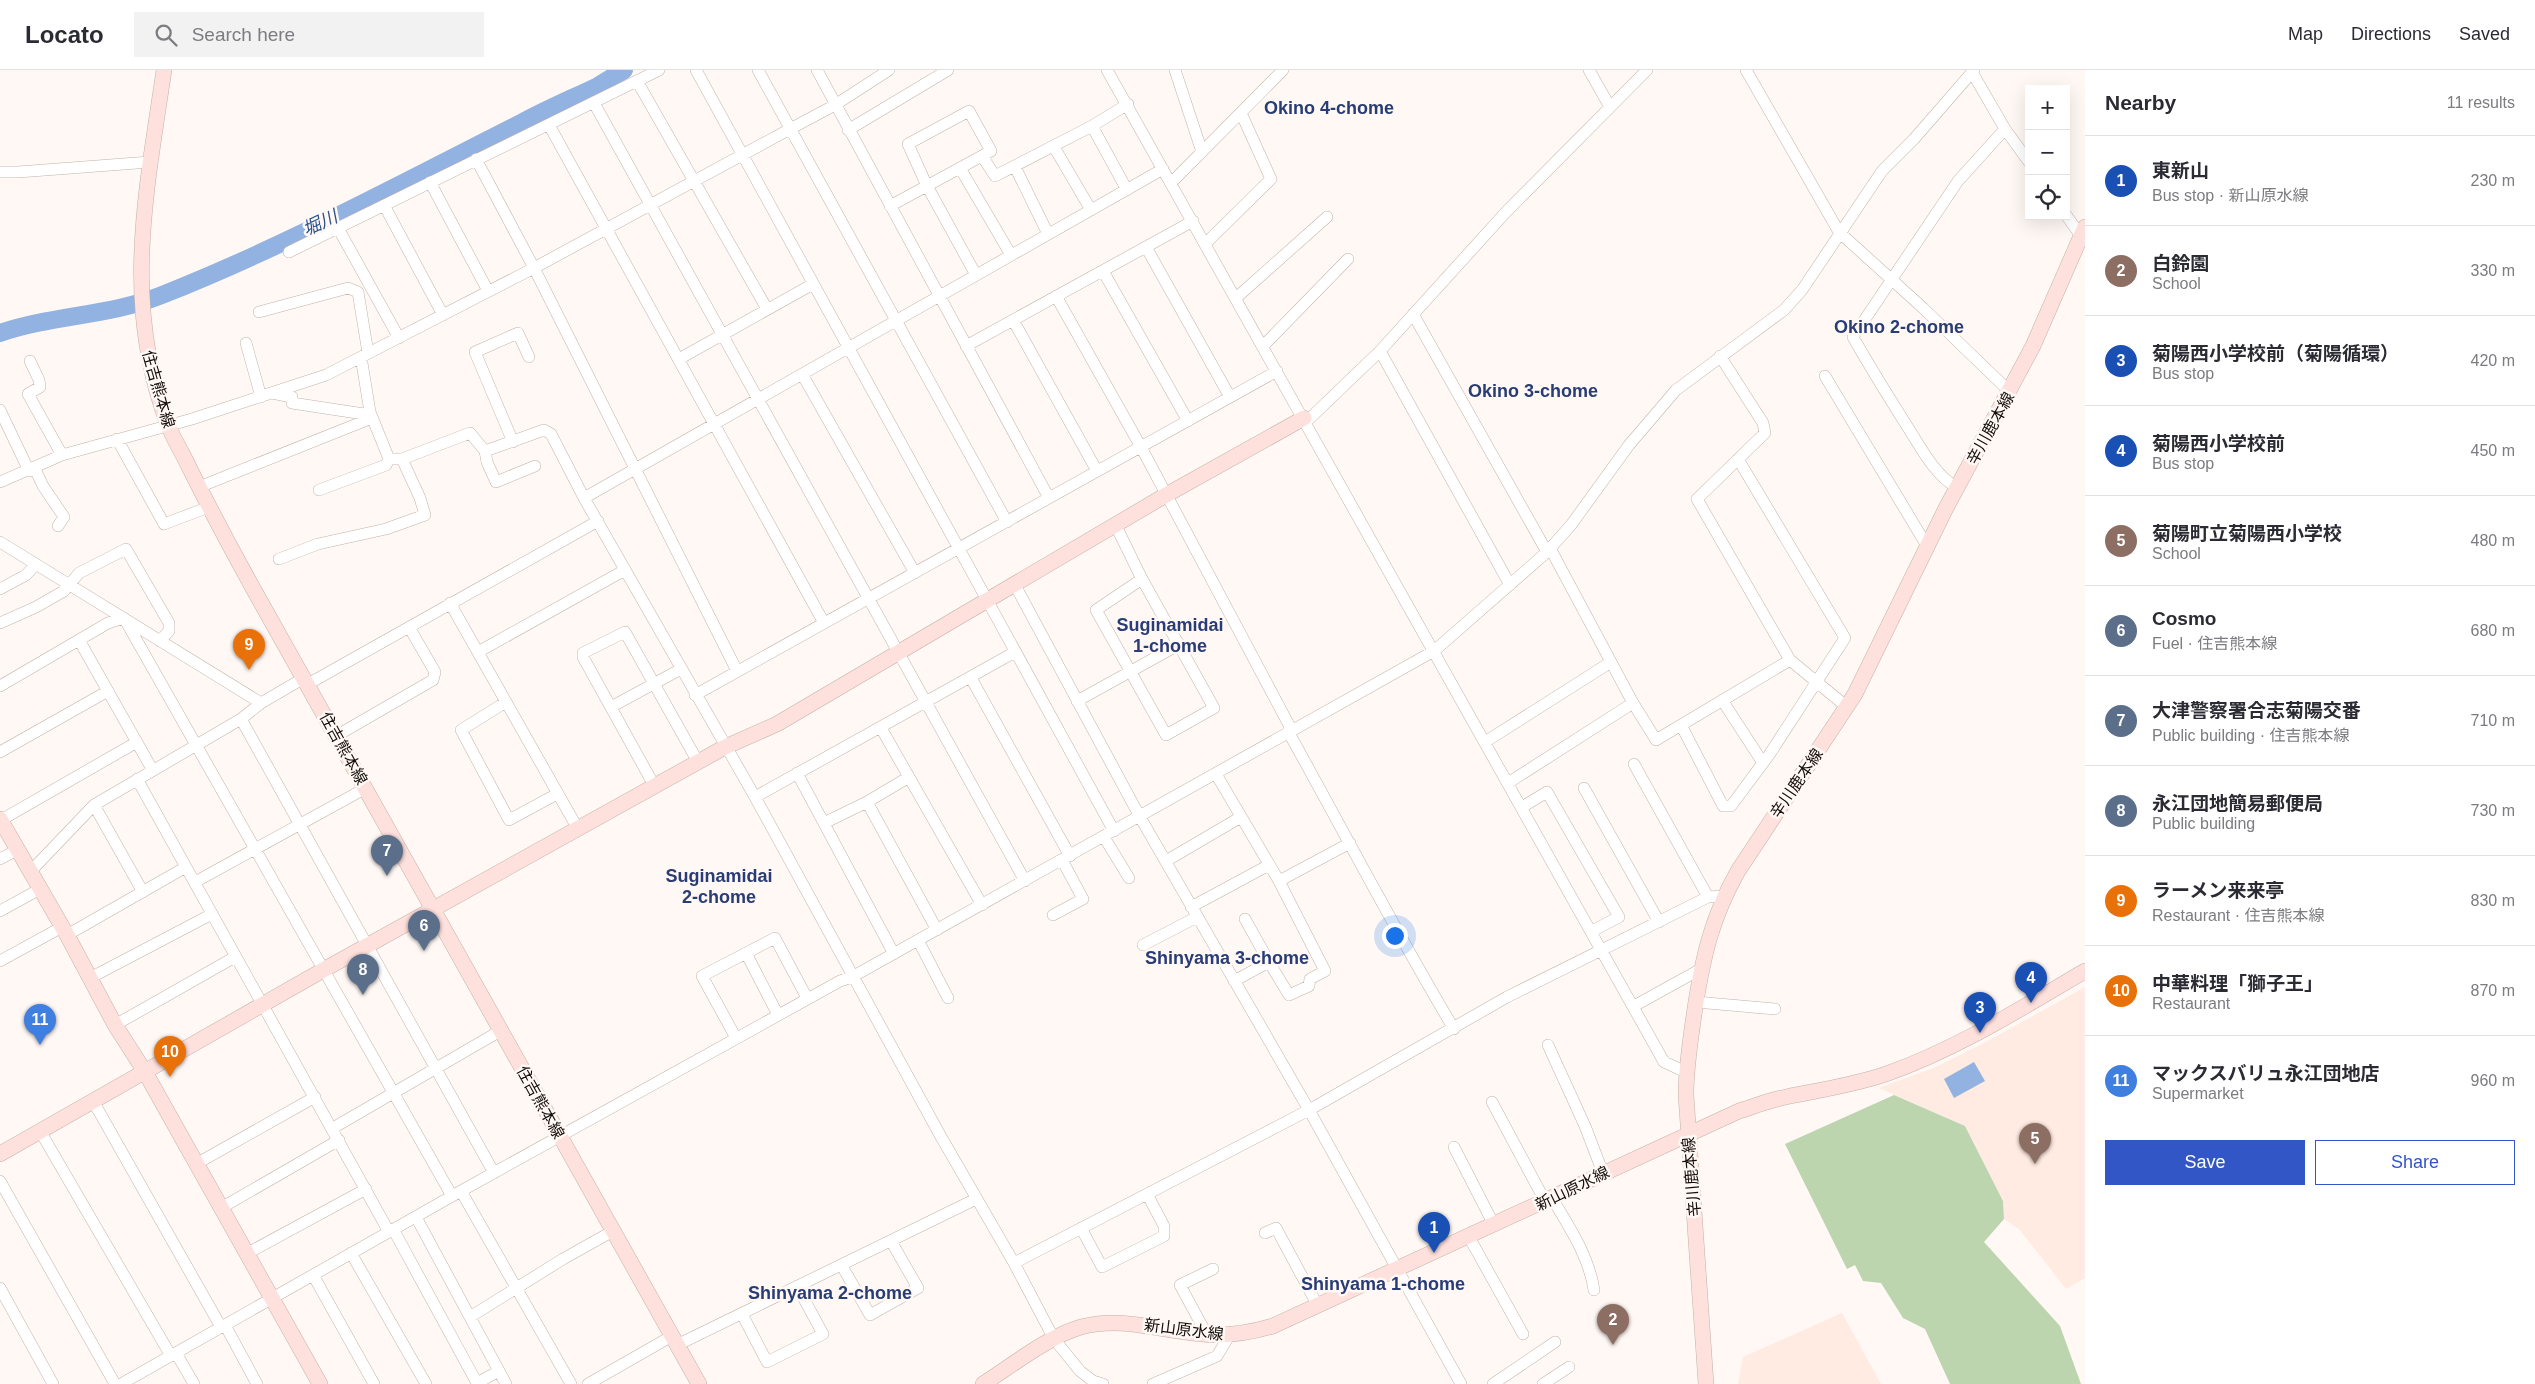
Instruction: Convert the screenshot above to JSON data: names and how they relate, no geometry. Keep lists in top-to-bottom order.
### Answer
{
  "streets": {
    "main road": ["住吉熊本線", "辛川鹿本線", "新山原水線"]
  },
  "crossings": [
    ["辛川鹿本線", "新山原水線"]
  ],
  "districts": [
    "Okino 4-chome",
    "Okino 2-chome",
    "Okino 3-chome",
    "Suginamidai 1-chome",
    "Suginamidai 2-chome",
    "Shinyama 3-chome",
    "Shinyama 1-chome",
    "Shinyama 2-chome"
  ],
  "water": ["堀川"],
  "page": {
    "header": "Locato",
    "search": "Search here",
    "nav": ["Map", "Directions", "Saved"],
    "heading": ["Nearby", "11 results"],
    "map_buttons": ["+", "−"],
    "list": [
      {
        "mark": "1",
        "name": "東新山",
        "note": "Bus stop · 新山原水線",
        "value": "230 m"
      },
      {
        "mark": "2",
        "name": "白鈴園",
        "note": "School",
        "value": "330 m"
      },
      {
        "mark": "3",
        "name": "菊陽西小学校前（菊陽循環）",
        "note": "Bus stop",
        "value": "420 m"
      },
      {
        "mark": "4",
        "name": "菊陽西小学校前",
        "note": "Bus stop",
        "value": "450 m"
      },
      {
        "mark": "5",
        "name": "菊陽町立菊陽西小学校",
        "note": "School",
        "value": "480 m"
      },
      {
        "mark": "6",
        "name": "Cosmo",
        "note": "Fuel · 住吉熊本線",
        "value": "680 m"
      },
      {
        "mark": "7",
        "name": "大津警察署合志菊陽交番",
        "note": "Public building · 住吉熊本線",
        "value": "710 m"
      },
      {
        "mark": "8",
        "name": "永江団地簡易郵便局",
        "note": "Public building",
        "value": "730 m"
      },
      {
        "mark": "9",
        "name": "ラーメン来来亭",
        "note": "Restaurant · 住吉熊本線",
        "value": "830 m"
      },
      {
        "mark": "10",
        "name": "中華料理「獅子王」",
        "note": "Restaurant",
        "value": "870 m"
      },
      {
        "mark": "11",
        "name": "マックスバリュ永江団地店",
        "note": "Supermarket",
        "value": "960 m"
      }
    ],
    "pins": [
      "9",
      "7",
      "6",
      "8",
      "4",
      "3",
      "11",
      "10",
      "5",
      "1",
      "2"
    ],
    "buttons": ["Save", "Share"]
  }
}
